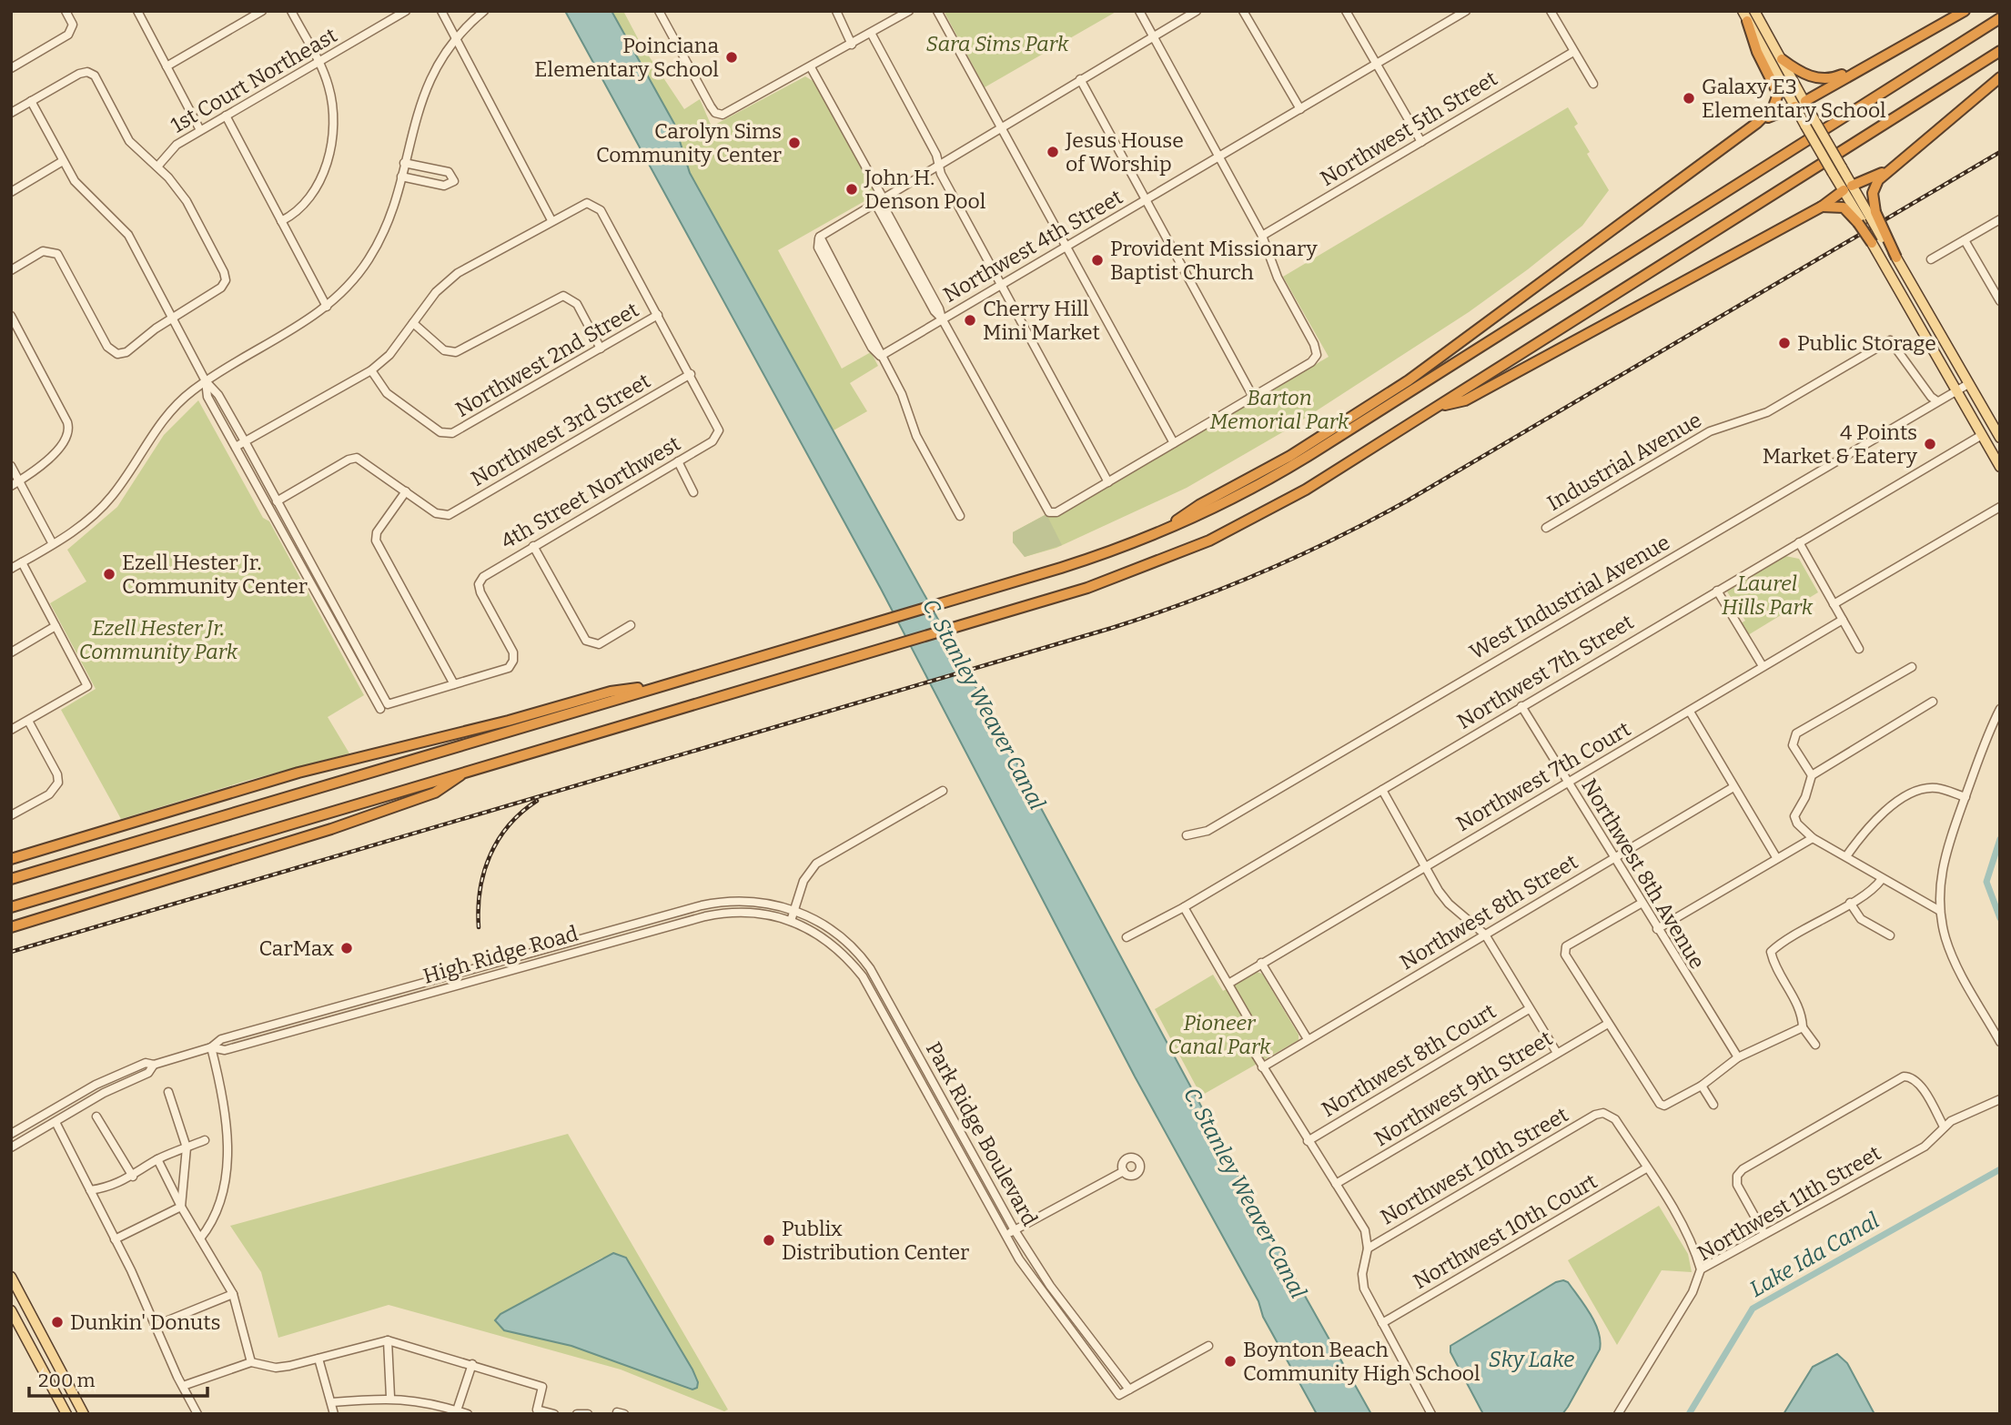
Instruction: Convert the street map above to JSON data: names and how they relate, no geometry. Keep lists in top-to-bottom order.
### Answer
{
  "streets": {
    "street": [
      "1st Court Northeast",
      "Northwest 5th Street",
      "Northwest 4th Street",
      "Northwest 2nd Street",
      "Northwest 3rd Street",
      "Industrial Avenue",
      "4th Street Northwest",
      "West Industrial Avenue",
      "Northwest 7th Street",
      "Northwest 7th Court",
      "Northwest 8th Avenue",
      "Northwest 8th Street",
      "High Ridge Road",
      "Northwest 8th Court",
      "Northwest 9th Street",
      "Park Ridge Boulevard",
      "Northwest 10th Street",
      "Northwest 11th Street",
      "Northwest 10th Court"
    ]
  },
  "crossings": [
    ["Northwest 3rd Street", "4th Street Northwest"],
    ["Industrial Avenue", "West Industrial Avenue"],
    ["Northwest 7th Street", "Northwest 8th Avenue"],
    ["Northwest 7th Court", "Northwest 8th Avenue"],
    ["Northwest 8th Avenue", "Northwest 8th Street"],
    ["High Ridge Road", "Park Ridge Boulevard"],
    ["Northwest 10th Street", "Northwest 10th Court"]
  ],
  "water": ["C. Stanley Weaver Canal", "Lake Ida Canal", "Sky Lake"],
  "parks": [
    "Sara Sims Park",
    "Barton Memorial Park",
    "Laurel Hills Park",
    "Ezell Hester Jr. Community Park",
    "Pioneer Canal Park"
  ],
  "places": [
    "Poinciana Elementary School",
    "Galaxy E3 Elementary School",
    "Carolyn Sims Community Center",
    "Jesus House of Worship",
    "John H. Denson Pool",
    "Provident Missionary Baptist Church",
    "Cherry Hill Mini Market",
    "Public Storage",
    "4 Points Market & Eatery",
    "Ezell Hester Jr. Community Center",
    "CarMax",
    "Publix Distribution Center",
    "Dunkin' Donuts",
    "Boynton Beach Community High School"
  ],
  "scale_bar": "200 m"
}
